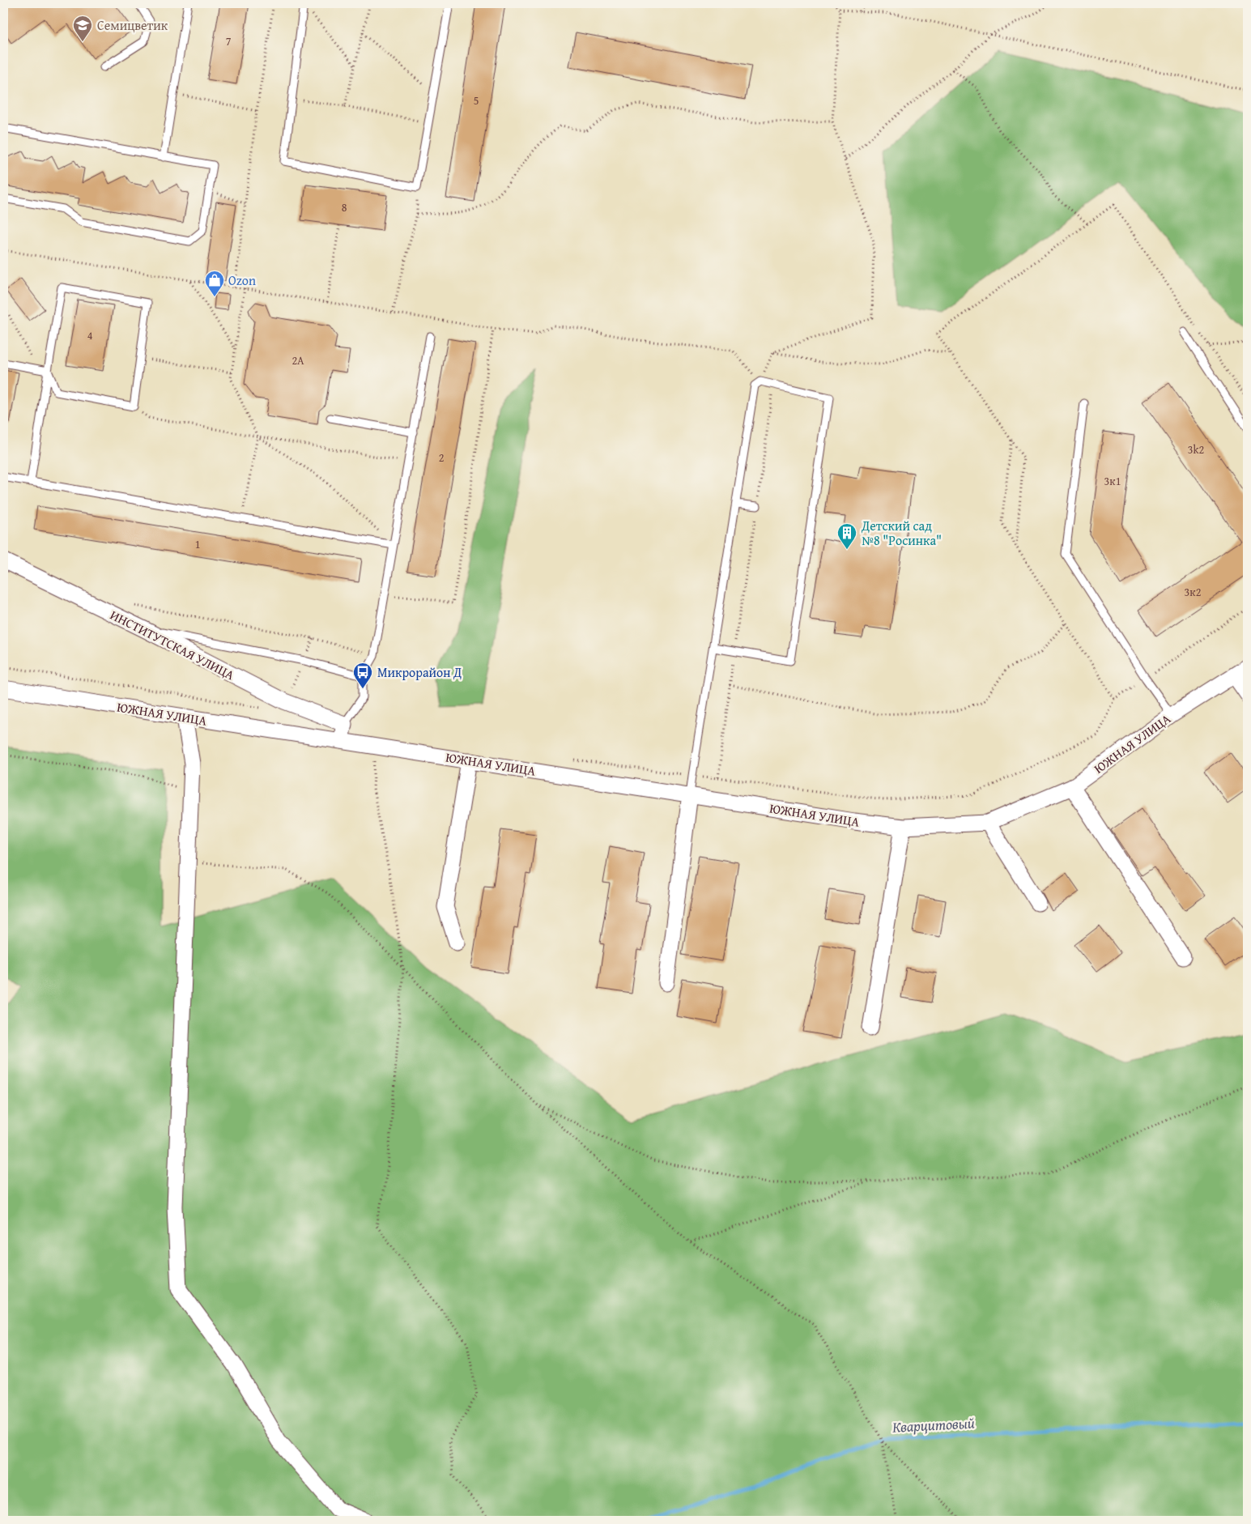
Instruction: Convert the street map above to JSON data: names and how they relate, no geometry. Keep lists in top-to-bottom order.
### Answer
{
  "streets": {
    "street": ["ИНСТИТУТСКАЯ УЛИЦА", "ЮЖНАЯ УЛИЦА"]
  },
  "water": ["Кварцитовый"],
  "places": {
    "school or university": ["Семицветик"],
    "shop": ["Ozon"],
    "building": ["Детский сад №8 \"Росинка\""],
    "bus stop": ["Микрорайон Д"]
  },
  "house_numbers": [
    "7",
    "5",
    "8",
    "4",
    "2А",
    "3k2",
    "2",
    "3к1",
    "1",
    "3к2"
  ]
}
